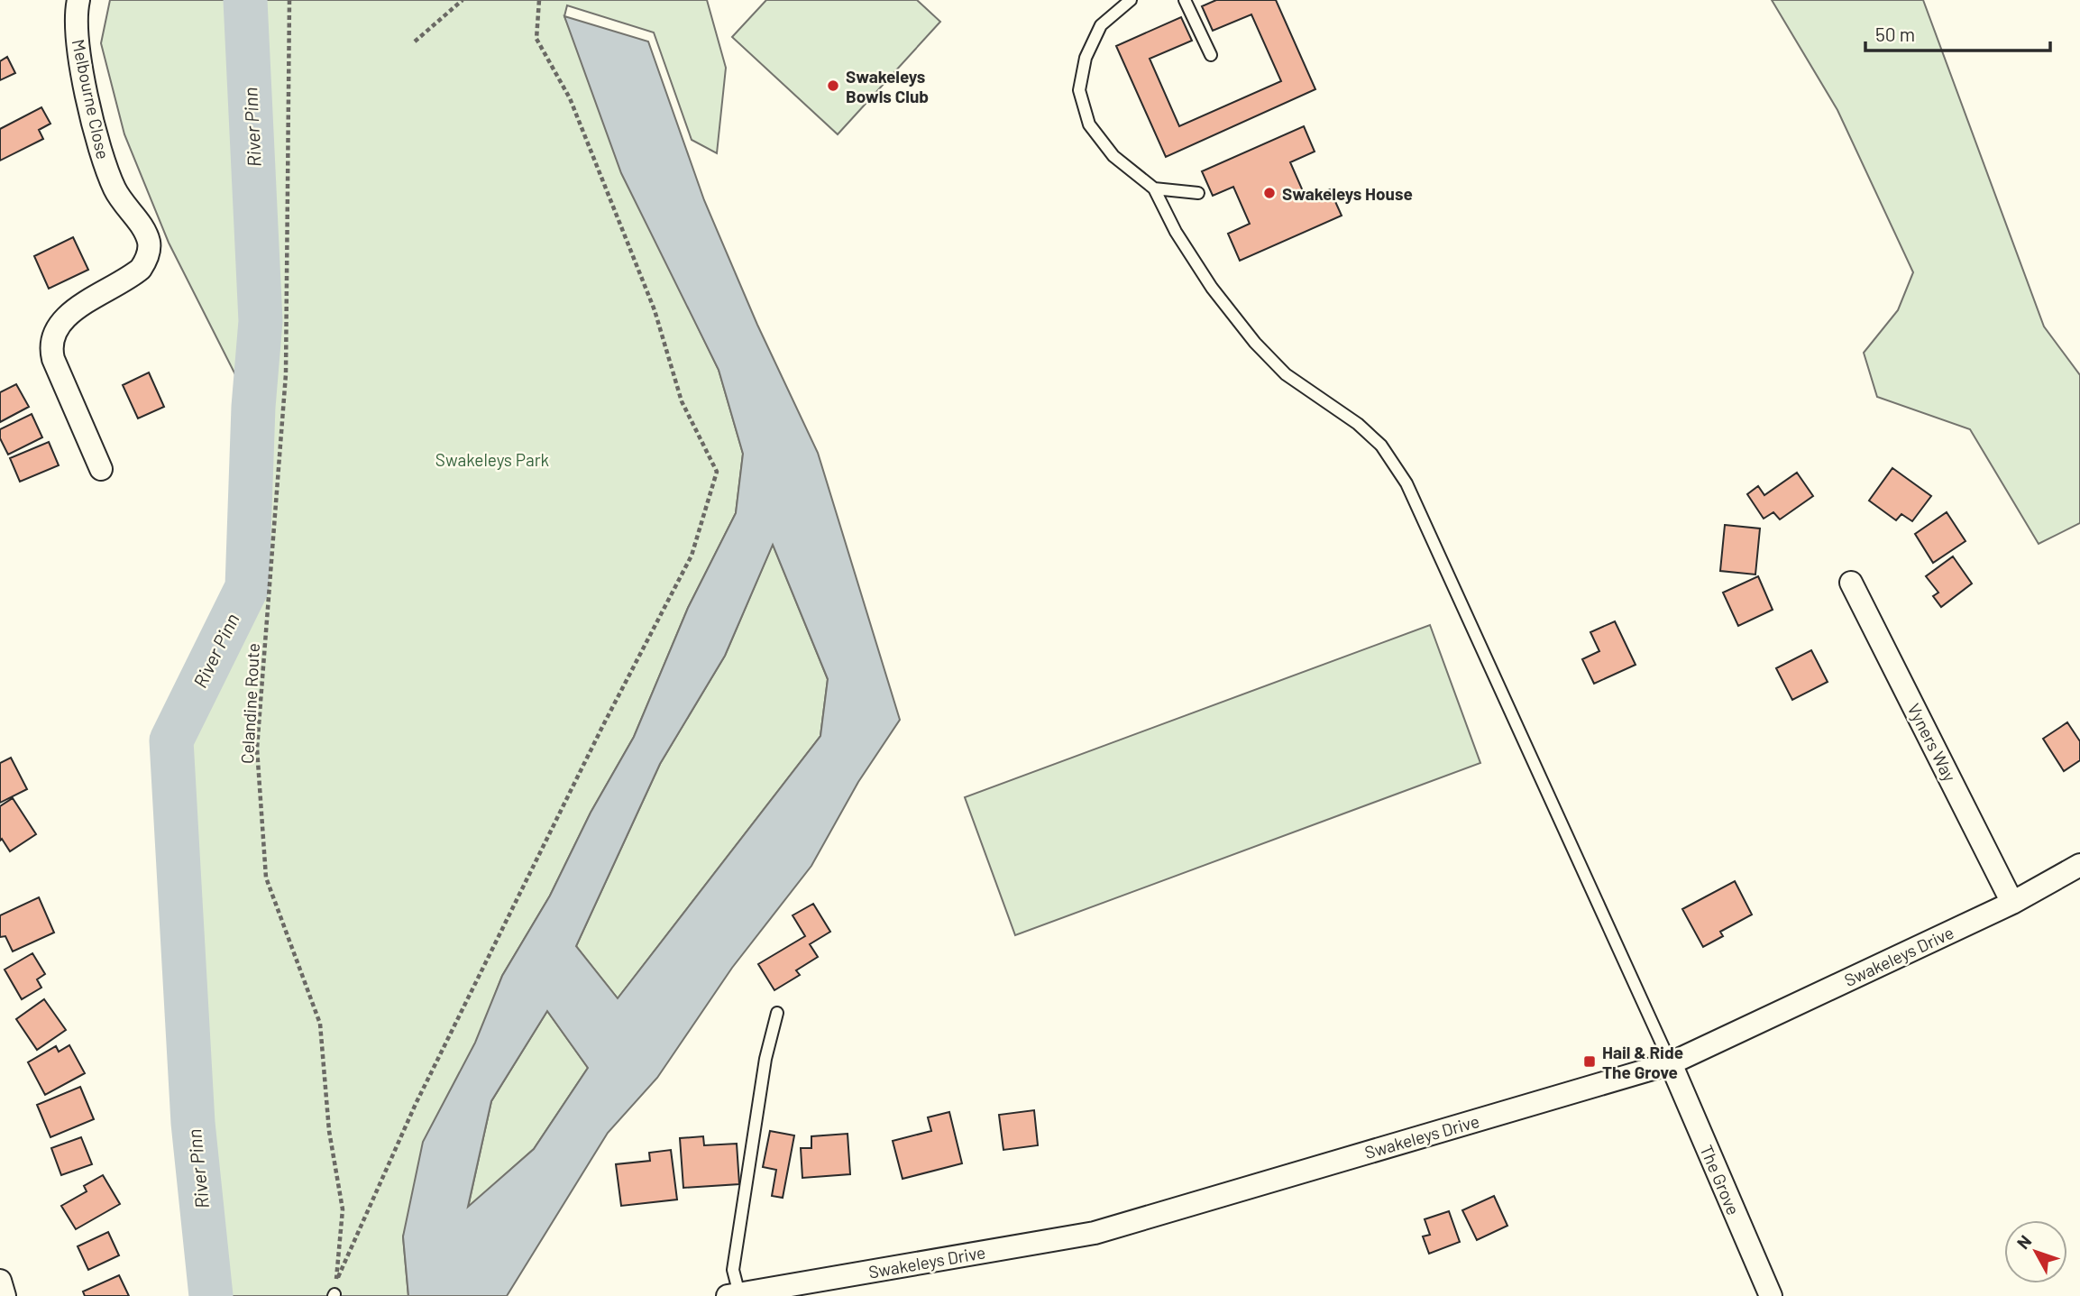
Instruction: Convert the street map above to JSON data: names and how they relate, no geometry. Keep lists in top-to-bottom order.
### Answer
{
  "streets": {
    "street": [
      "Melbourne Close",
      "Vyners Way",
      "Swakeleys Drive",
      "The Grove"
    ],
    "path": ["Celandine Route"]
  },
  "crossings": [
    ["Vyners Way", "Swakeleys Drive"],
    ["Swakeleys Drive", "The Grove"]
  ],
  "water": ["River Pinn"],
  "parks": ["Swakeleys Park"],
  "places": {
    "other": ["Swakeleys Bowls Club", "Swakeleys House"],
    "transit": ["Hail & Ride The Grove"]
  },
  "scale_bar": "50 m",
  "north": "top left"
}
